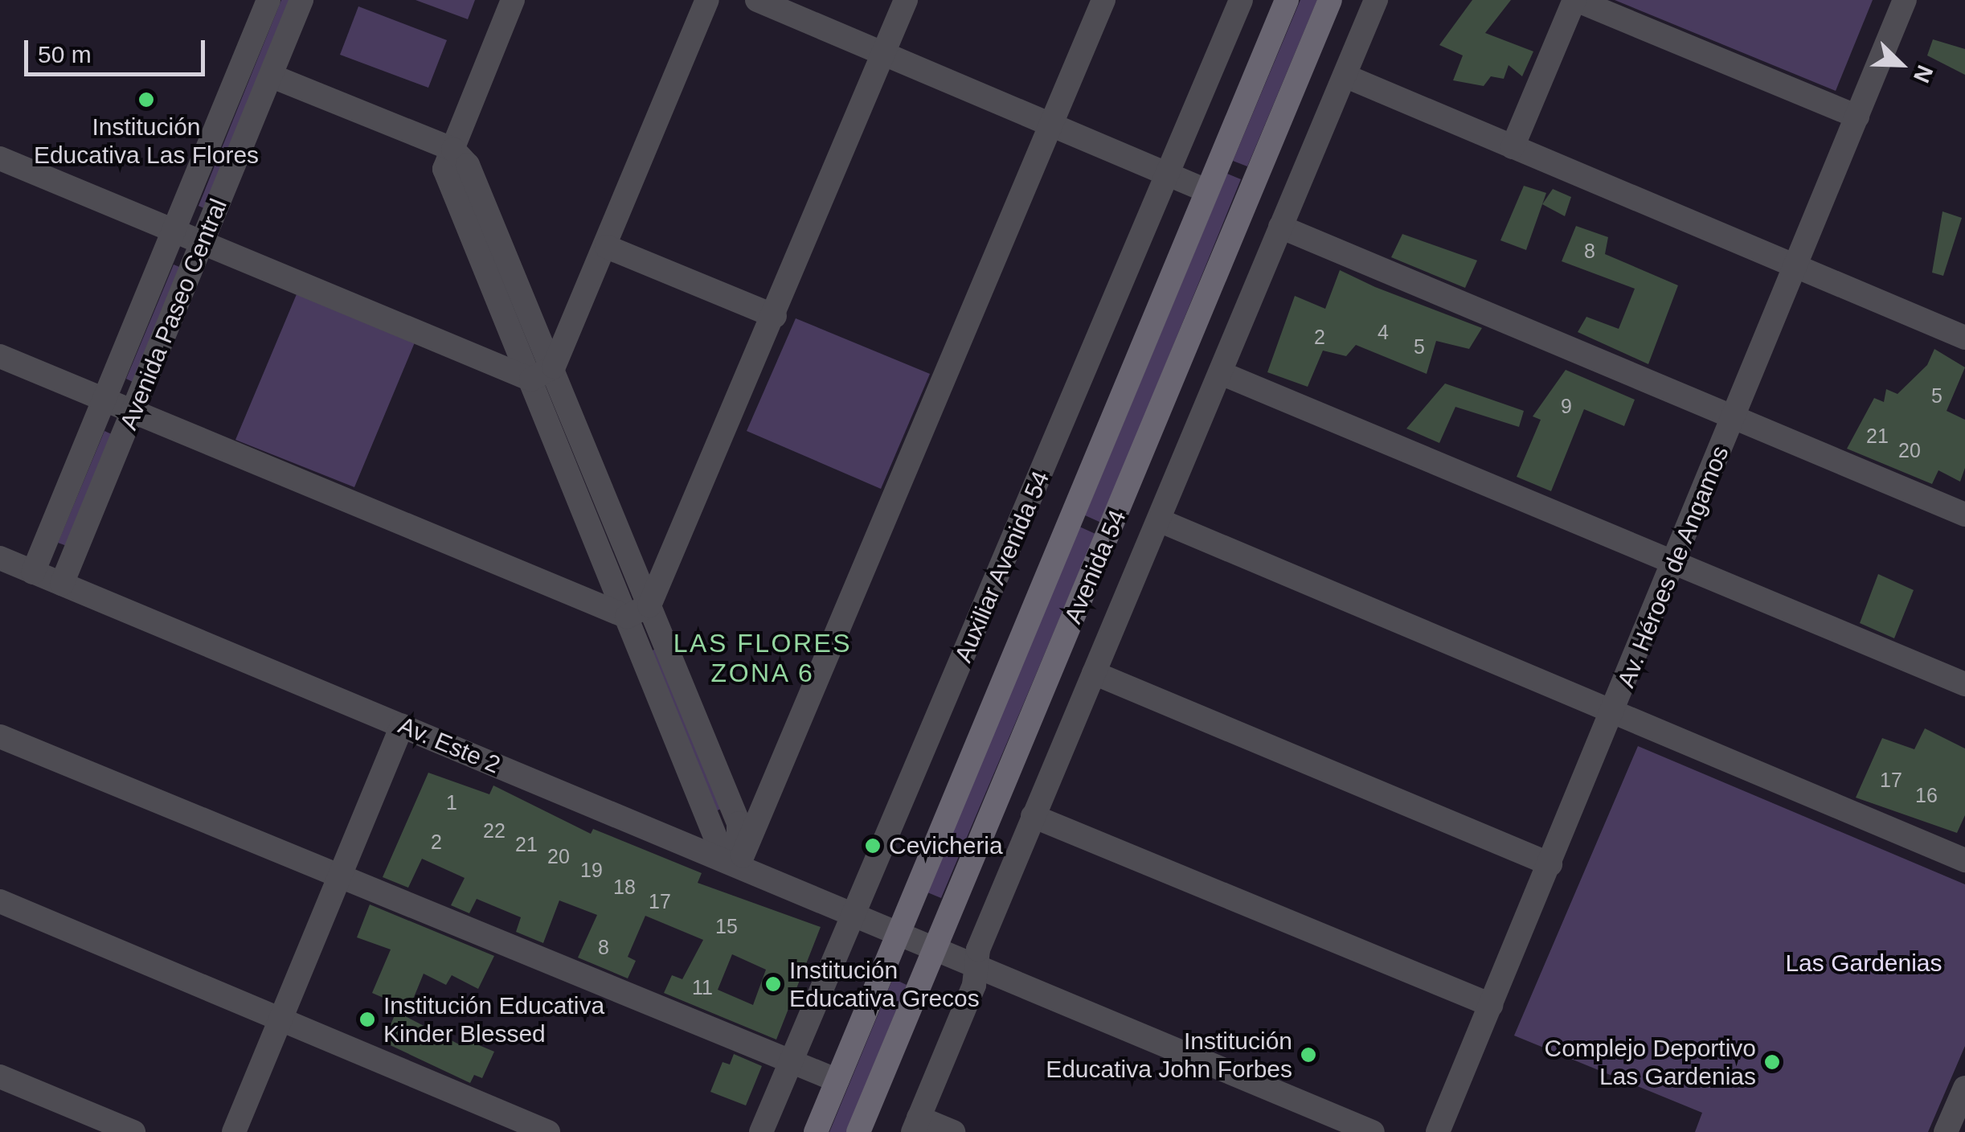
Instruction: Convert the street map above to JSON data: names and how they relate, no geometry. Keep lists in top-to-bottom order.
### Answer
{
  "streets": {
    "main road": ["Avenida 54"],
    "street": [
      "Avenida Paseo Central",
      "Auxiliar Avenida 54",
      "Av. Héroes de Angamos",
      "Av. Este 2"
    ]
  },
  "crossings": [
    ["Avenida Paseo Central", "Av. Este 2"],
    ["Auxiliar Avenida 54", "Av. Este 2"],
    ["Avenida 54", "Av. Este 2"]
  ],
  "districts": ["LAS FLORES ZONA 6"],
  "parks": ["Las Gardenias"],
  "places": [
    "Institución Educativa Las Flores",
    "Cevicheria",
    "Institución Educativa Grecos",
    "Institución Educativa Kinder Blessed",
    "Institución Educativa John Forbes",
    "Complejo Deportivo Las Gardenias"
  ],
  "house_numbers": [
    "8",
    "4",
    "2",
    "5",
    "5",
    "9",
    "21",
    "20",
    "17",
    "16",
    "1",
    "22",
    "2",
    "21",
    "20",
    "19",
    "18",
    "17",
    "15",
    "8",
    "11"
  ],
  "scale_bar": "50 m",
  "north": "bottom right"
}
